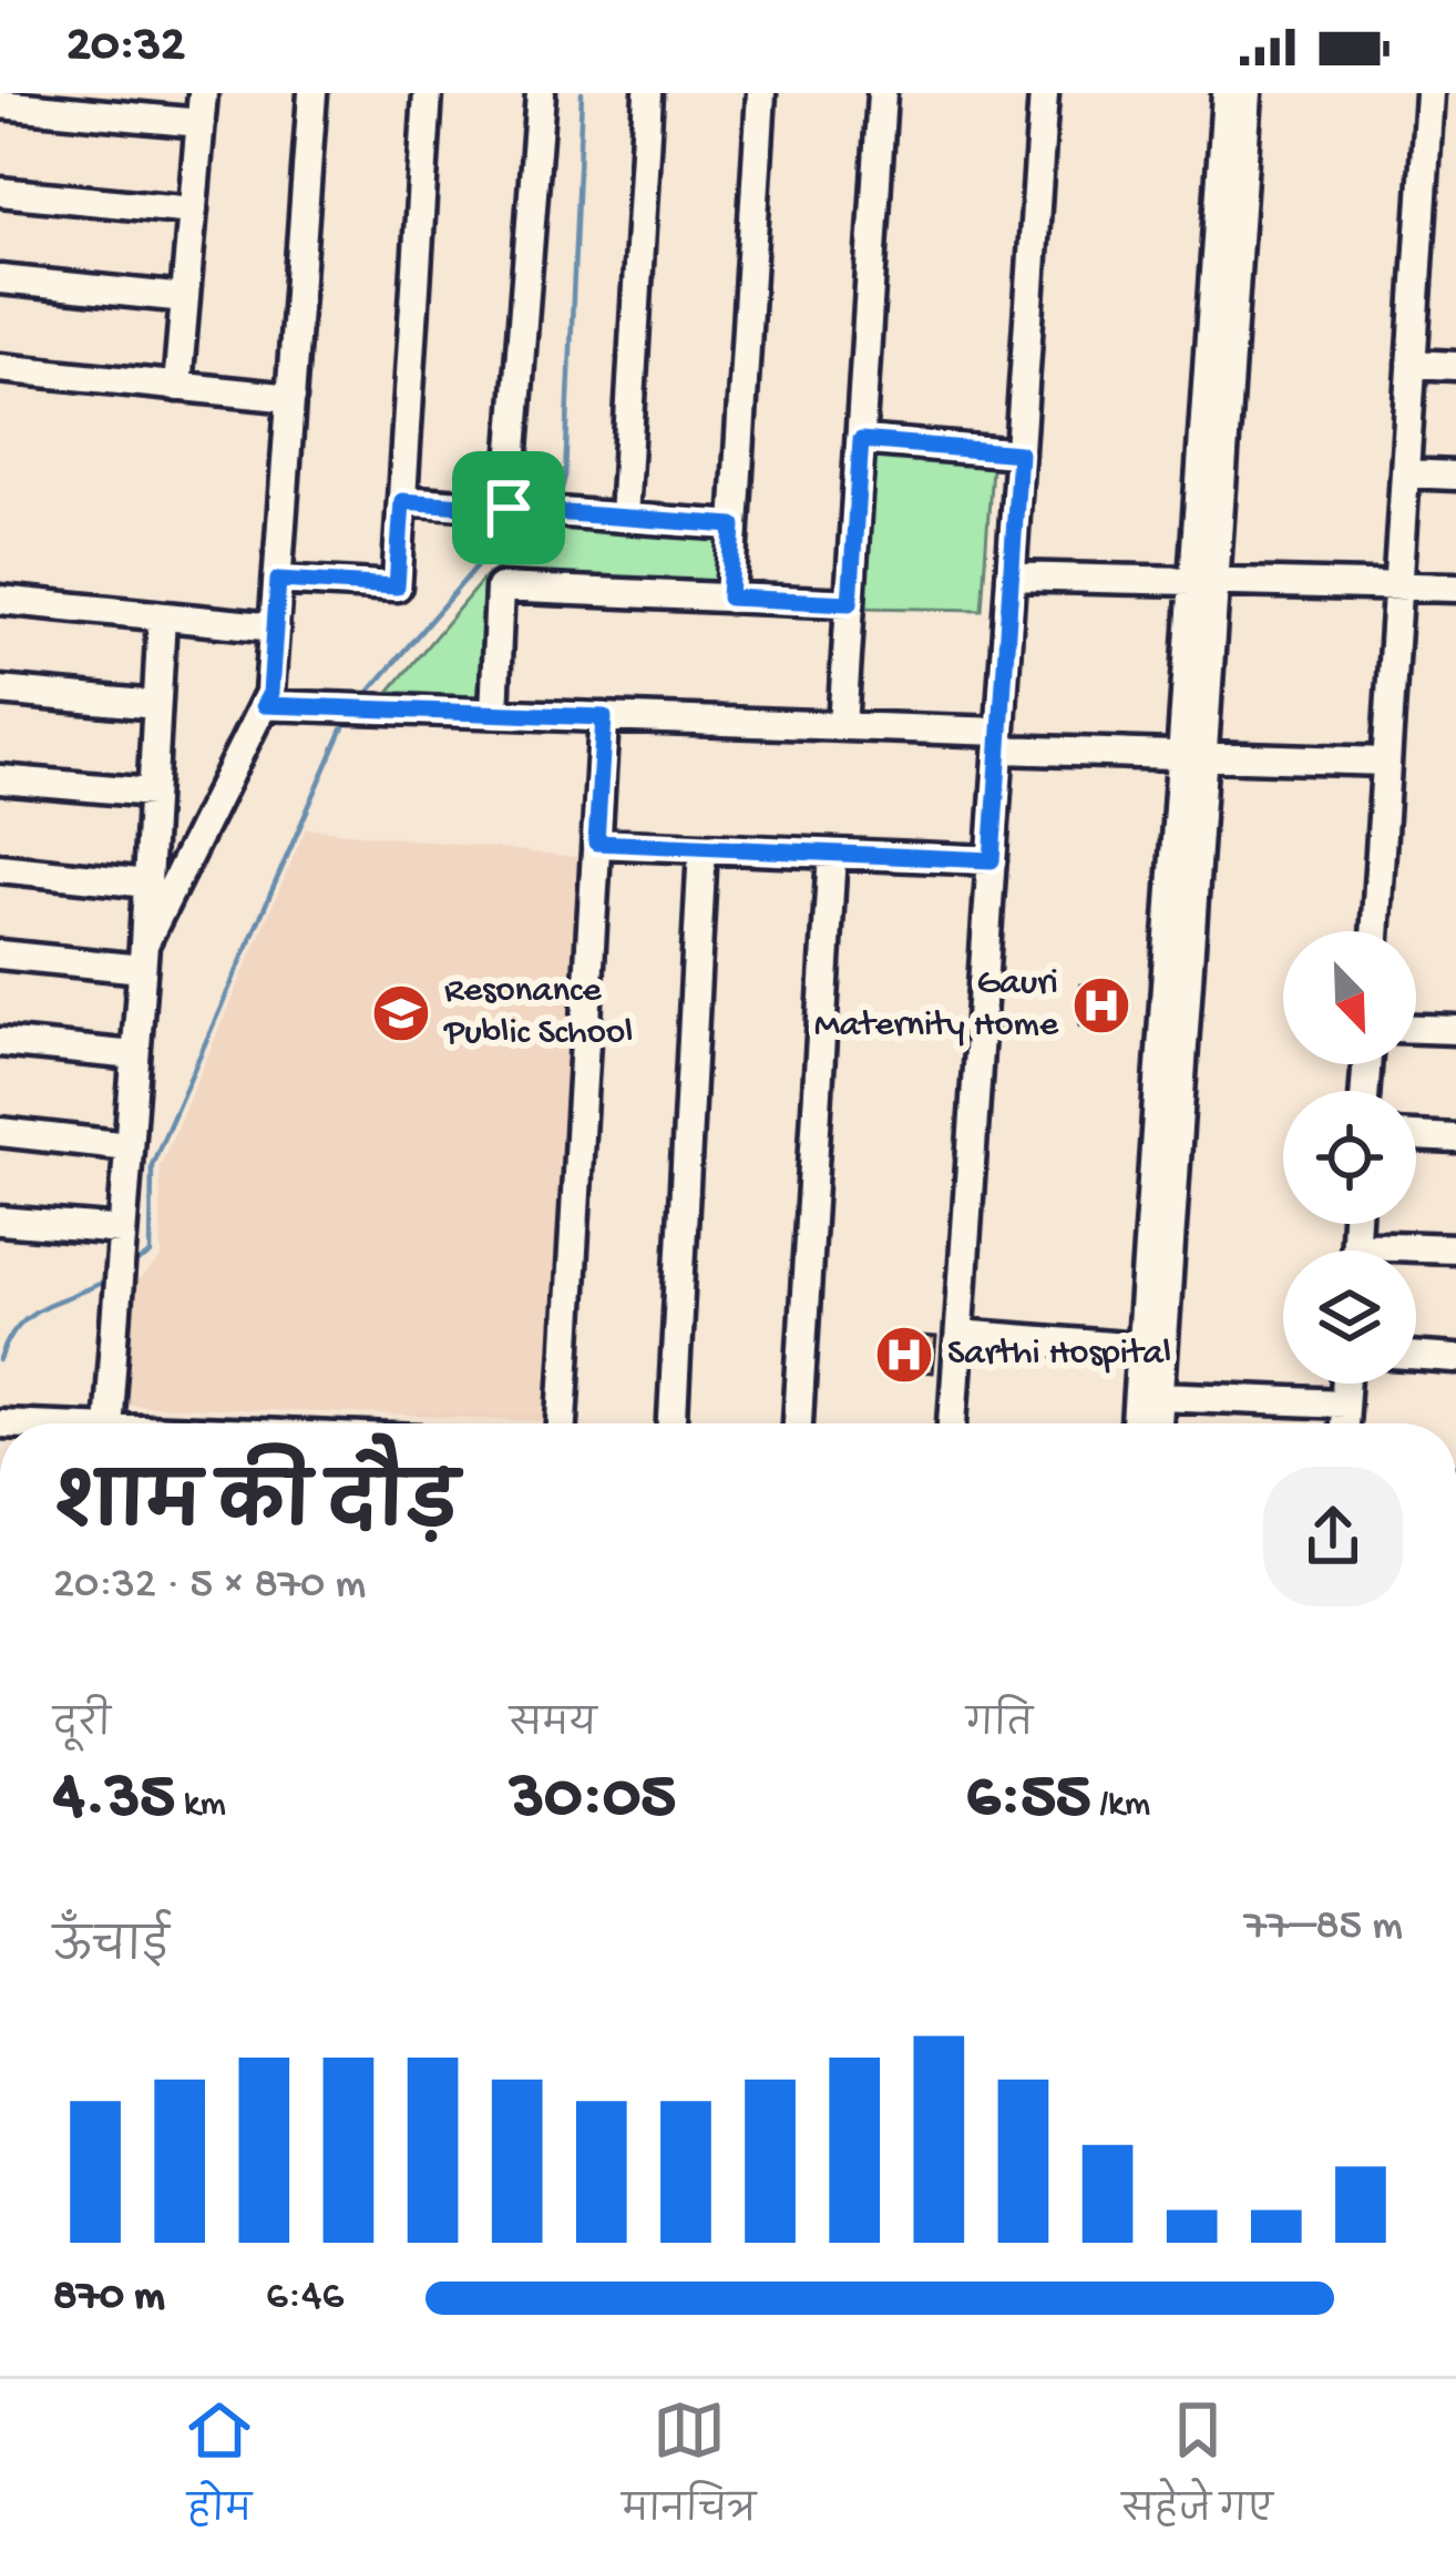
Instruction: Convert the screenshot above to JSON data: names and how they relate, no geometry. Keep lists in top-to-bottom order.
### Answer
{
  "places": {
    "hospital": ["Gauri Maternity Home", "Sarthi Hospital"],
    "school or university": ["Resonance Public School"]
  },
  "north": "bottom right",
  "page": {
    "status": "20:32",
    "heading": ["शाम की दौड़", "20:32 · 5 × 870 m"],
    "stats": [
      ["दूरी", "4.35 km"],
      ["समय", "30:05"],
      ["गति", "6:55 /km"]
    ],
    "chart": ["ऊँचाई", "77–85 m"],
    "list": [
      {
        "name": "870 m",
        "note": "6:46"
      }
    ],
    "tabs": ["होम", "मानचित्र", "सहेजे गए"]
  }
}
